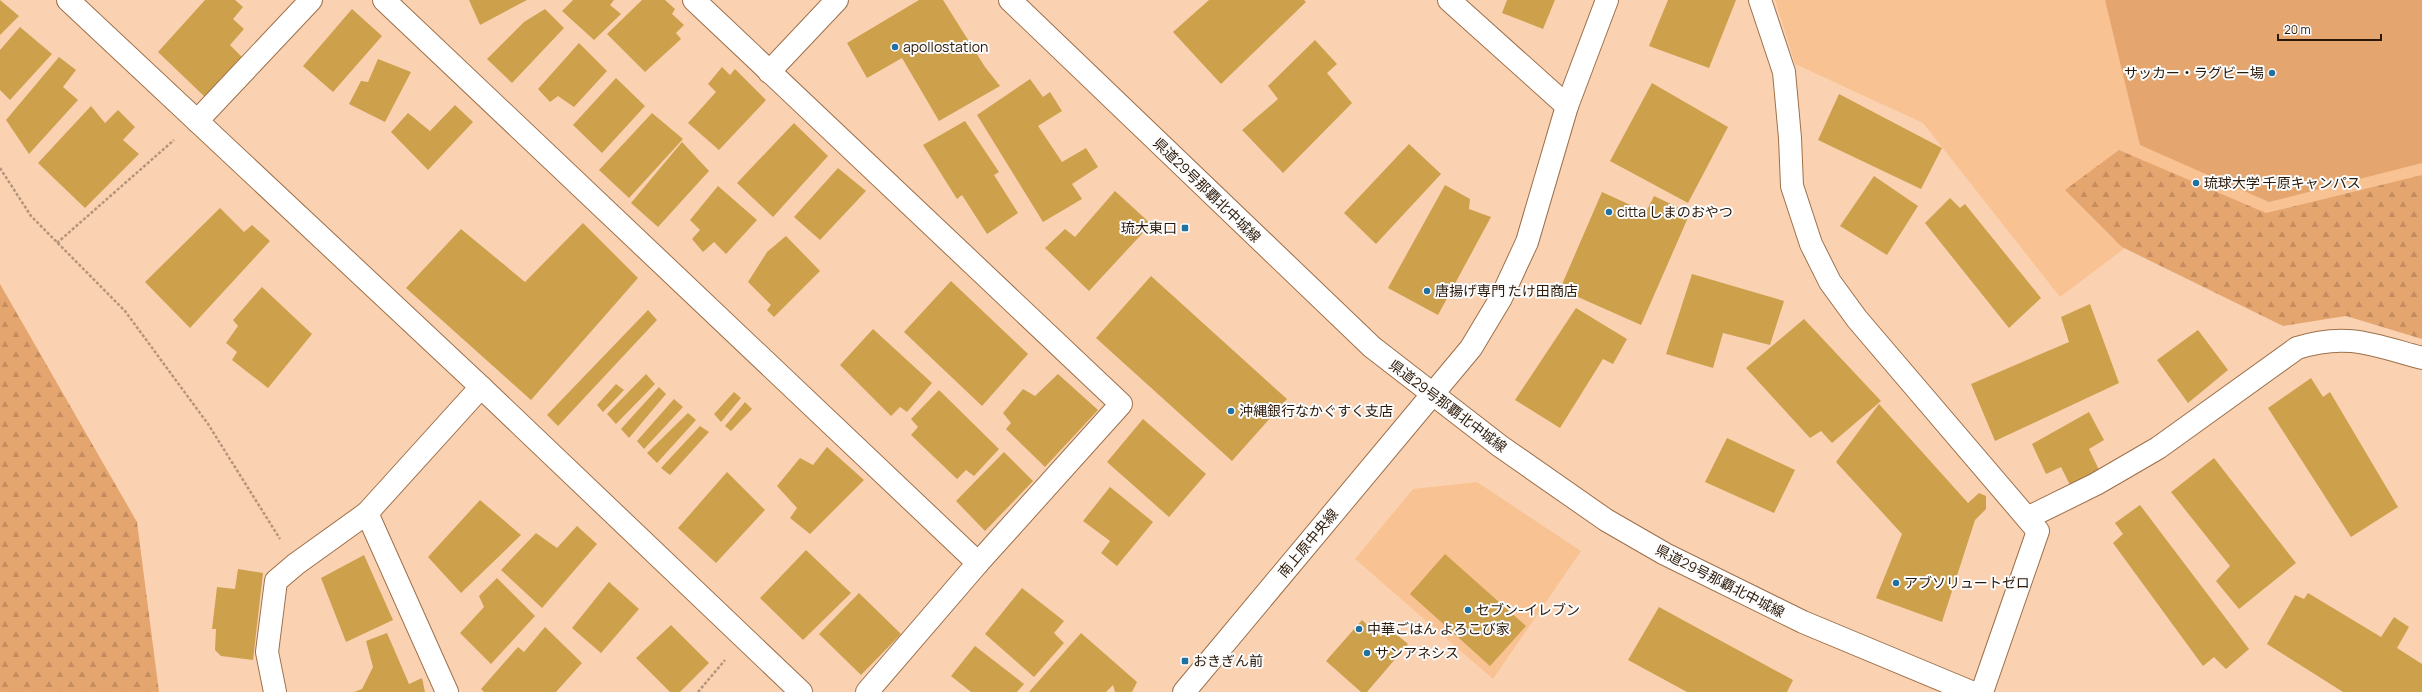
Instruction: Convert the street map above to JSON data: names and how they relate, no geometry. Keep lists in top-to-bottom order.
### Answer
{
  "streets": {
    "street": ["県道29号那覇北中城線", "南上原中央線"]
  },
  "crossings": [
    ["県道29号那覇北中城線", "南上原中央線"]
  ],
  "places": {
    "other": [
      "apollostation",
      "サッカー・ラグビー場",
      "琉球大学 千原キャンパス",
      "citta しまのおやつ",
      "唐揚げ専門 たけ田商店",
      "沖縄銀行なかぐすく支店",
      "アブソリュートゼロ",
      "セブン-イレブン",
      "中華ごはん よろこび家",
      "サンアネシス"
    ],
    "transit": ["琉大東口", "おきぎん前"]
  },
  "scale_bar": "20 m"
}
